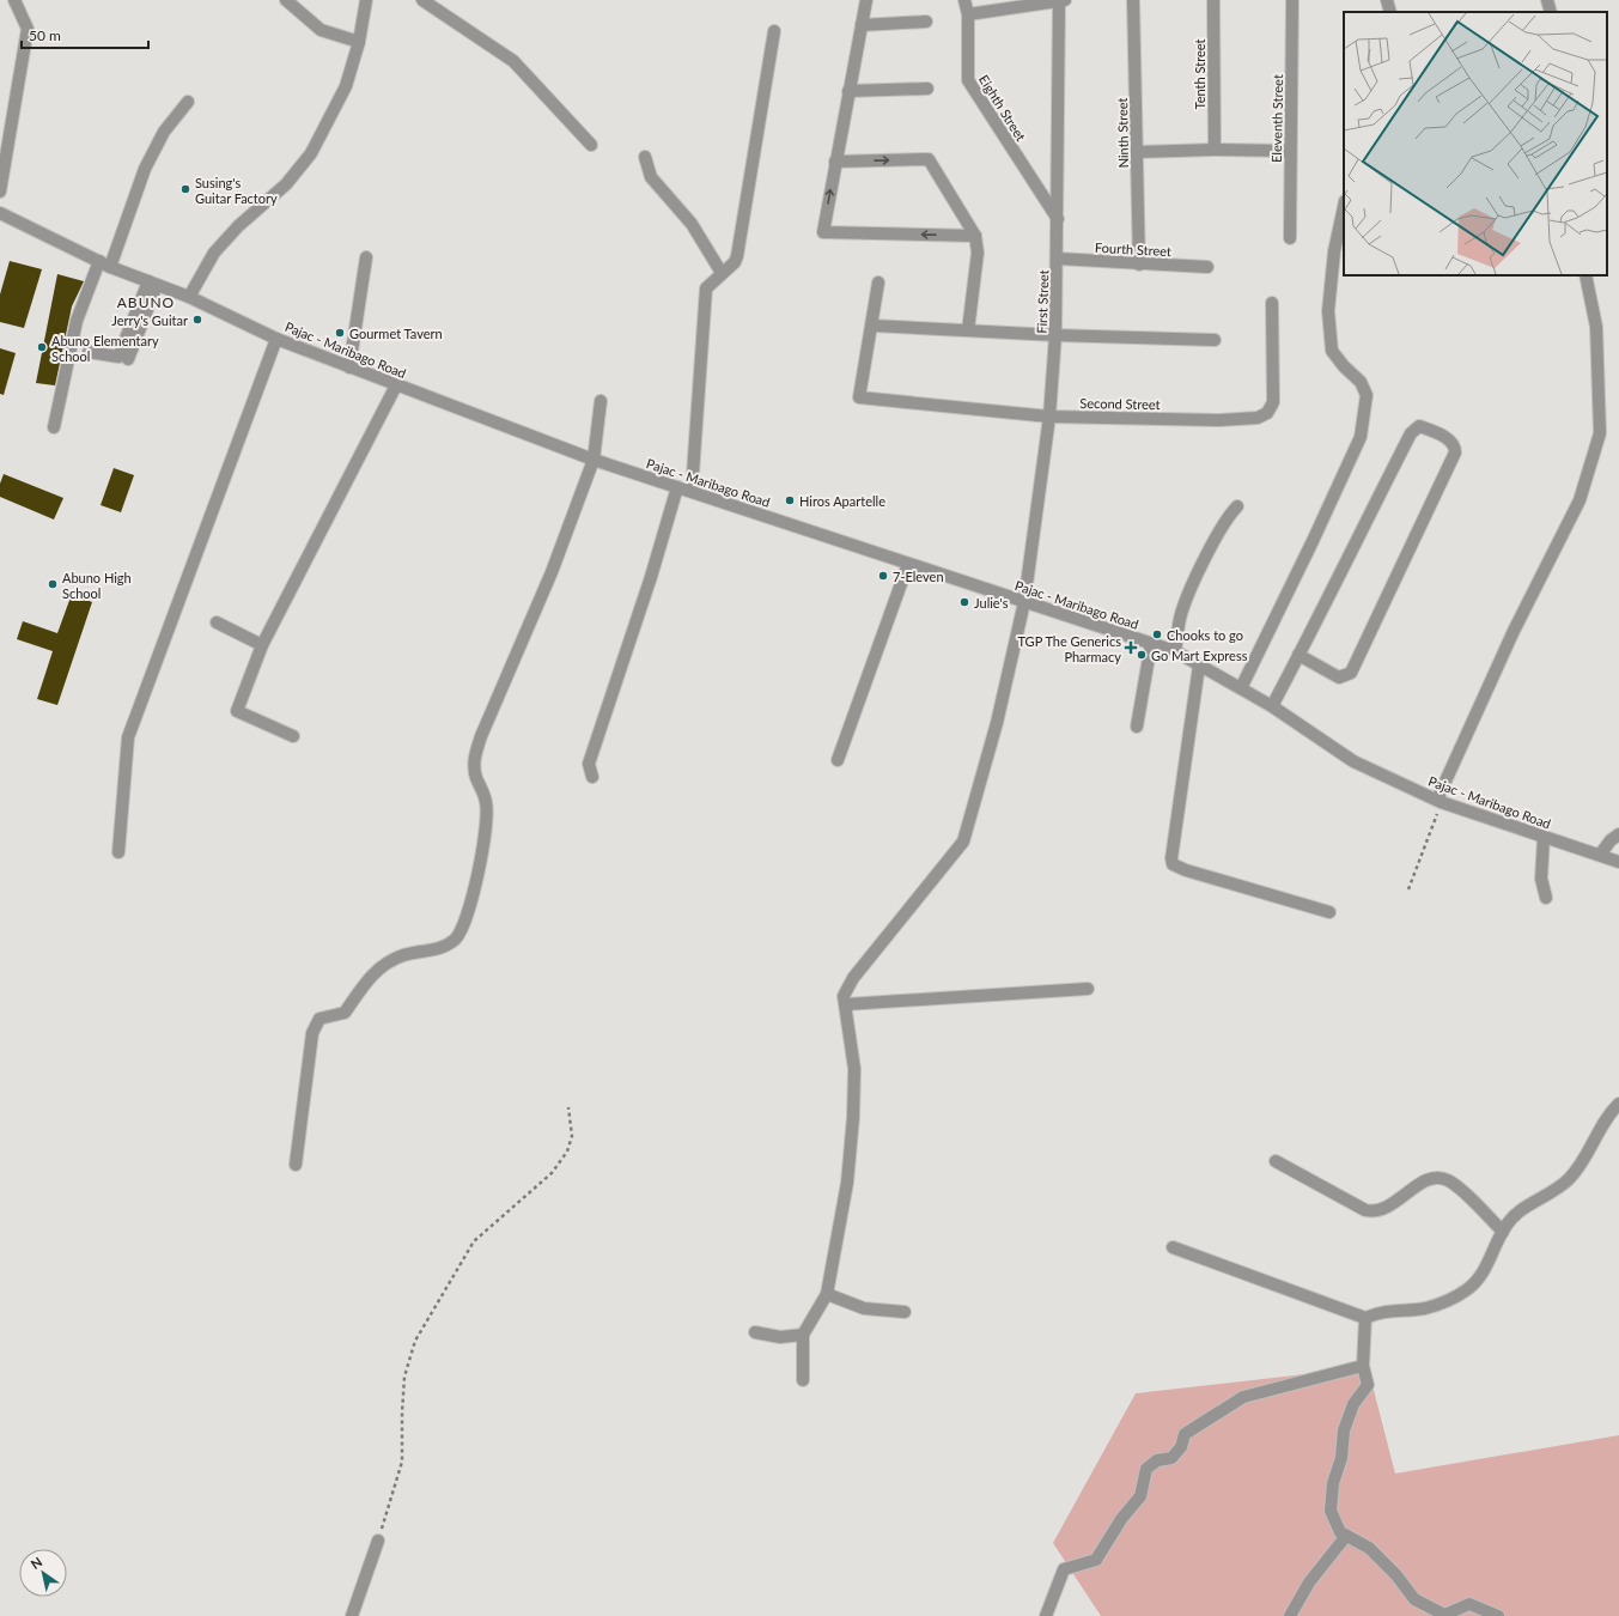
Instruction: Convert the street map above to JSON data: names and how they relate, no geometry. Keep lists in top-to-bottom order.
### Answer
{
  "streets": {
    "street": [
      "Tenth Street",
      "Eighth Street",
      "Eleventh Street",
      "Ninth Street",
      "Fourth Street",
      "First Street",
      "Pajac - Maribago Road",
      "Second Street"
    ]
  },
  "crossings": [
    ["Eighth Street", "First Street"],
    ["Ninth Street", "Fourth Street"],
    ["Fourth Street", "First Street"],
    ["First Street", "Pajac - Maribago Road"],
    ["First Street", "Second Street"]
  ],
  "districts": ["ABUNO"],
  "places": {
    "other": [
      "Susing's Guitar Factory",
      "Jerry's Guitar",
      "Gourmet Tavern",
      "Abuno Elementary School",
      "Hiros Apartelle",
      "7-Eleven",
      "Abuno High School",
      "Julie's",
      "Chooks to go",
      "Go Mart Express"
    ],
    "health": ["TGP The Generics Pharmacy"]
  },
  "scale_bar": "50 m",
  "north": "top left"
}
